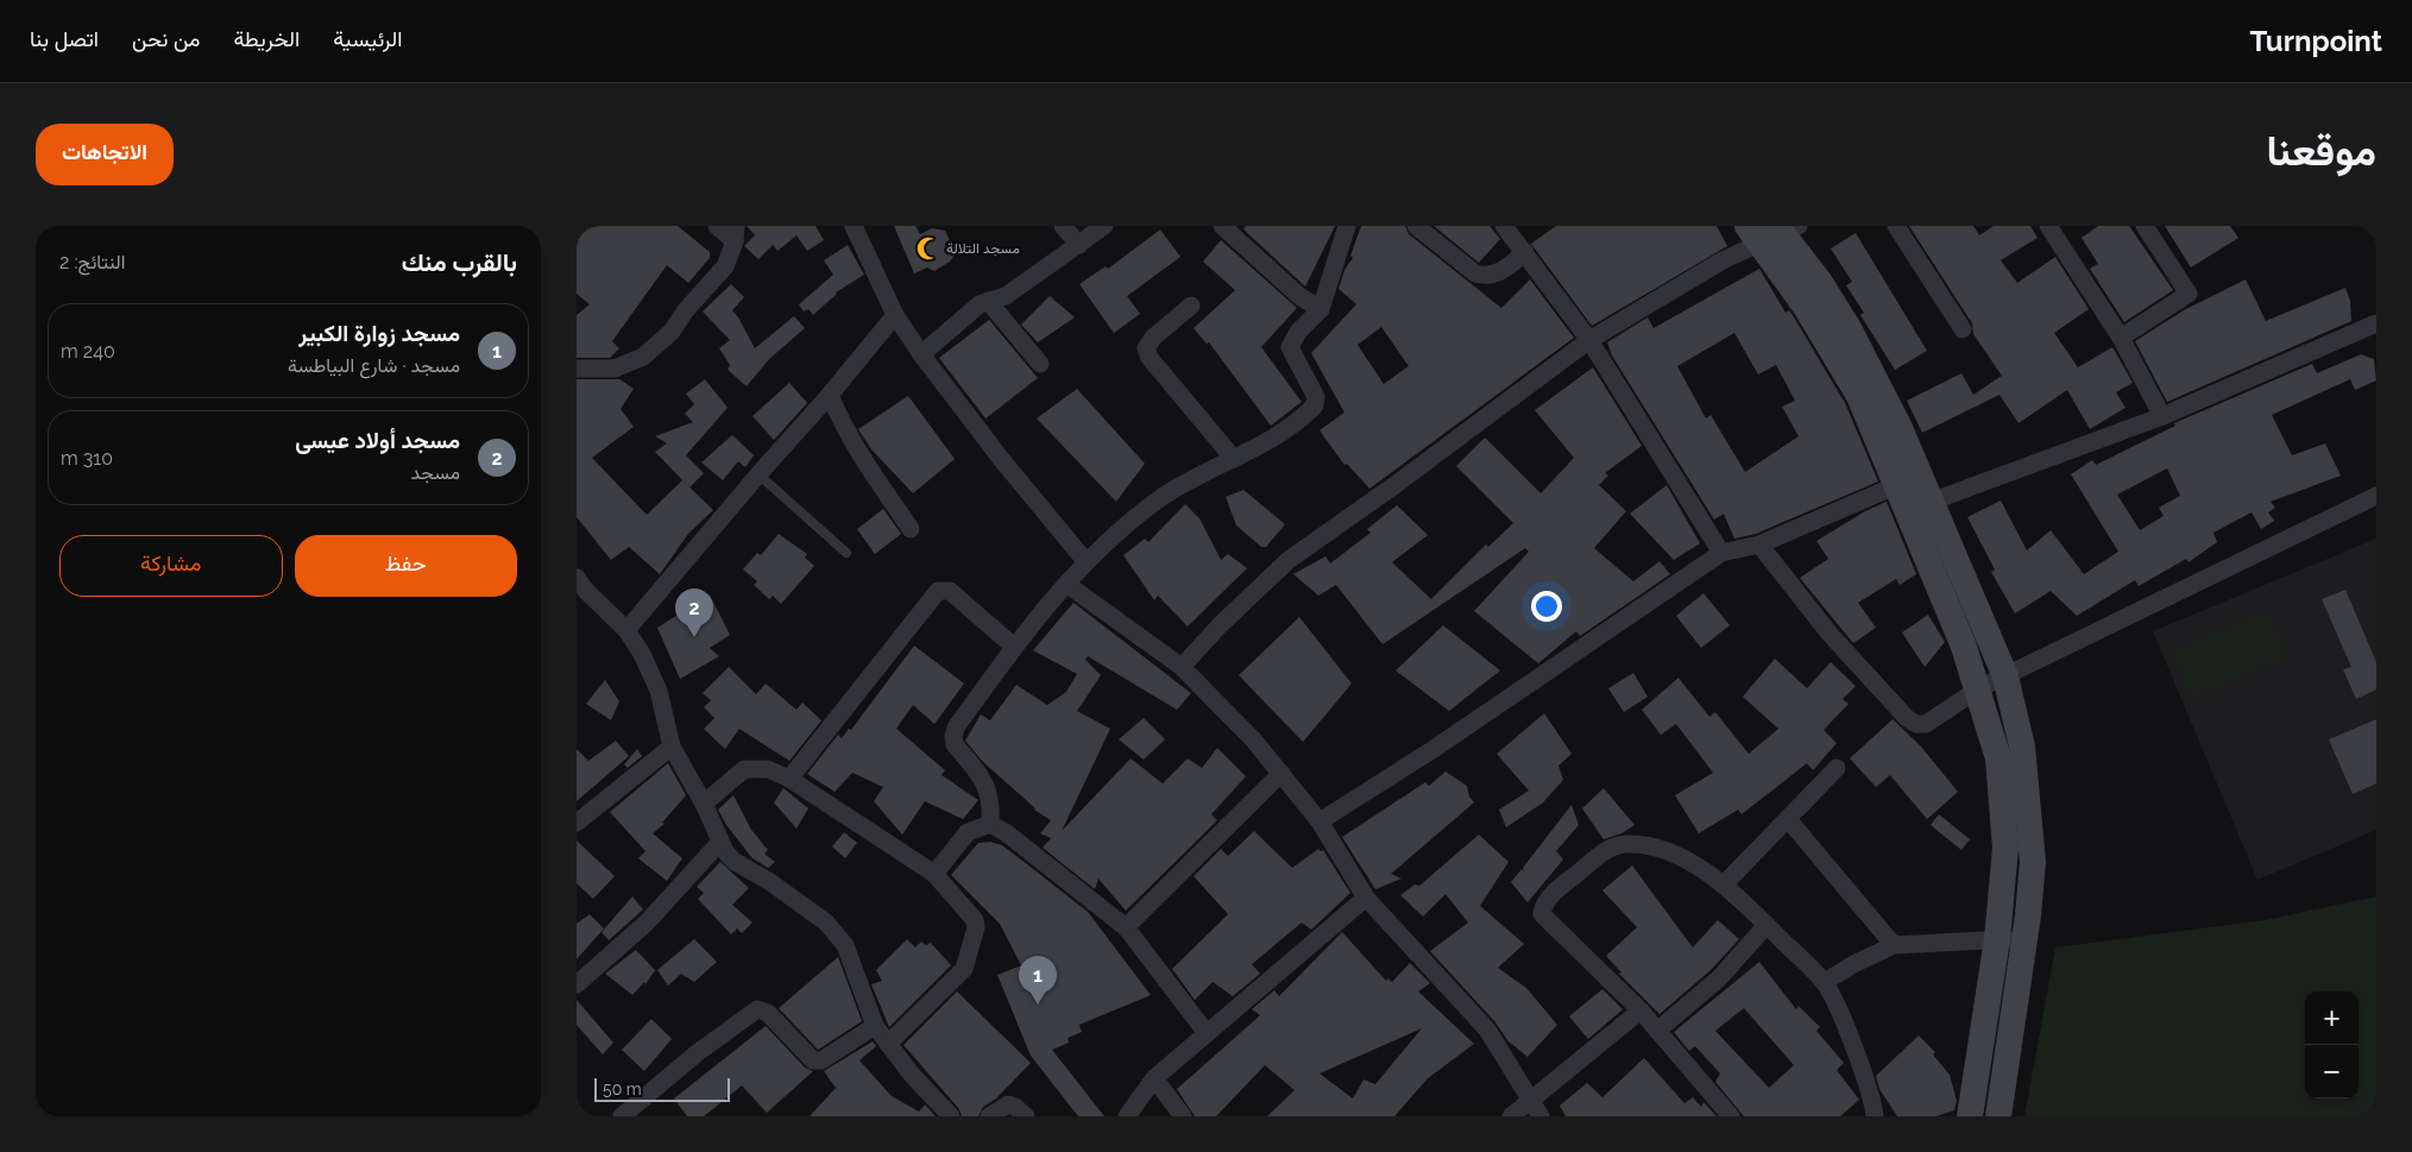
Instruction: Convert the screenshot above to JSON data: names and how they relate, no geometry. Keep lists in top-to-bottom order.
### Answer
{
  "places": {
    "mosque": ["مسجد التلالة"]
  },
  "scale_bar": "50 m",
  "page": {
    "header": "Turnpoint",
    "nav": [
      "الرئيسية",
      "الخريطة",
      "من نحن",
      "اتصل بنا"
    ],
    "title": "موقعنا",
    "buttons": [
      "الاتجاهات",
      ["حفظ", "مشاركة"]
    ],
    "heading": ["بالقرب منك", "النتائج: 2"],
    "list": [
      {
        "mark": "1",
        "name": "مسجد زوارة الكبير",
        "note": "مسجد · شارع البياطسة",
        "value": "240 m"
      },
      {
        "mark": "2",
        "name": "مسجد أولاد عيسى",
        "note": "مسجد",
        "value": "310 m"
      }
    ],
    "pins": ["2", "1"],
    "map_buttons": ["+", "−"],
    "scale": "50 m"
  }
}
